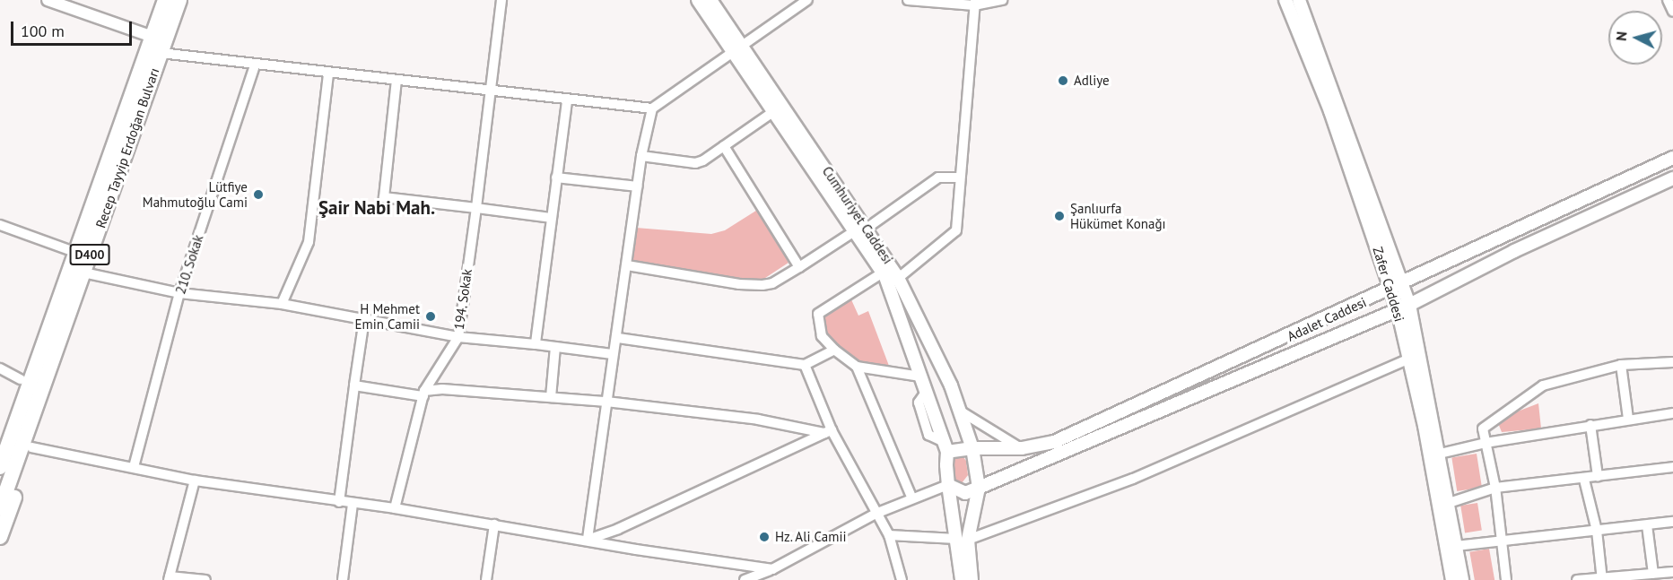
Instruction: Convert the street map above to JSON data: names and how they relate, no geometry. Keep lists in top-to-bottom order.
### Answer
{
  "streets": {
    "highway": ["Recep Tayyip Erdoğan Bulvarı", "D400"],
    "main road": ["Cumhuriyet Caddesi", "Zafer Caddesi", "Adalet Caddesi"],
    "street": ["210. Sokak", "194. Sokak"]
  },
  "crossings": [
    ["Cumhuriyet Caddesi", "Adalet Caddesi"],
    ["Zafer Caddesi", "Adalet Caddesi"]
  ],
  "districts": ["Şair Nabi Mah."],
  "places": [
    "Adliye",
    "Lütfiye Mahmutoğlu Cami",
    "Şanlıurfa Hükümet Konağı",
    "H Mehmet Emin Camii",
    "Hz. Ali Camii"
  ],
  "scale_bar": "100 m",
  "north": "left"
}
